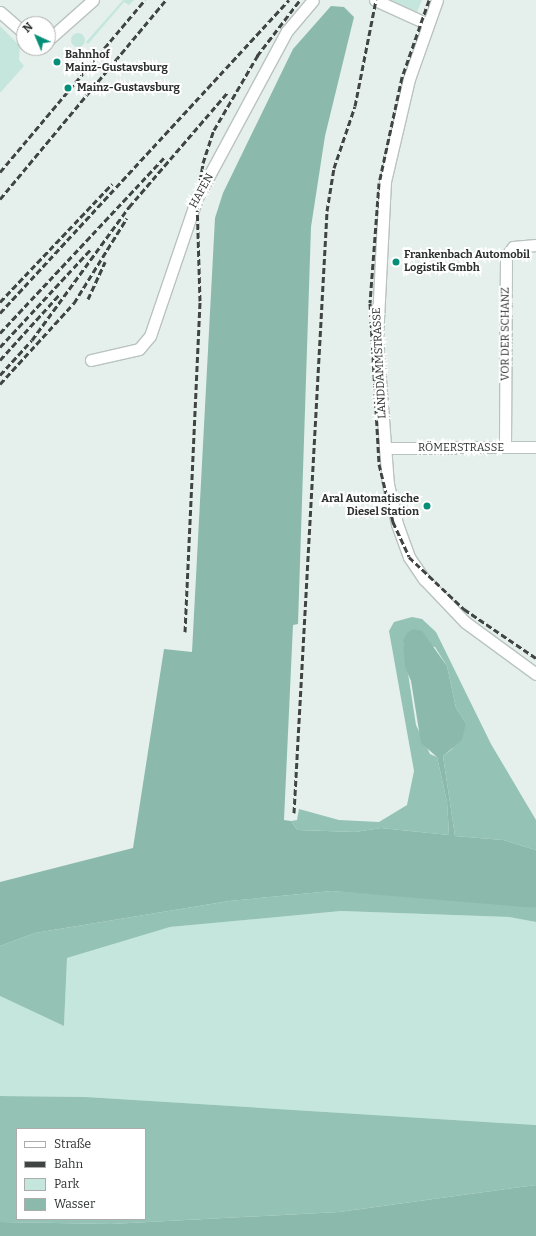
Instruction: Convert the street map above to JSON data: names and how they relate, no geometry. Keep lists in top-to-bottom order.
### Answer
{
  "streets": {
    "street": [
      "HAFEN",
      "VOR DER SCHANZ",
      "LANDDAMMSTRASSE",
      "RÖMERSTRASSE"
    ]
  },
  "crossings": [
    ["VOR DER SCHANZ", "RÖMERSTRASSE"],
    ["LANDDAMMSTRASSE", "RÖMERSTRASSE"]
  ],
  "places": [
    "Bahnhof Mainz-Gustavsburg",
    "Mainz-Gustavsburg",
    "Frankenbach Automobil Logistik Gmbh",
    "Aral Automatische Diesel Station"
  ],
  "legend": [
    "Straße",
    "Bahn",
    "Park",
    "Wasser"
  ],
  "north": "top left"
}
